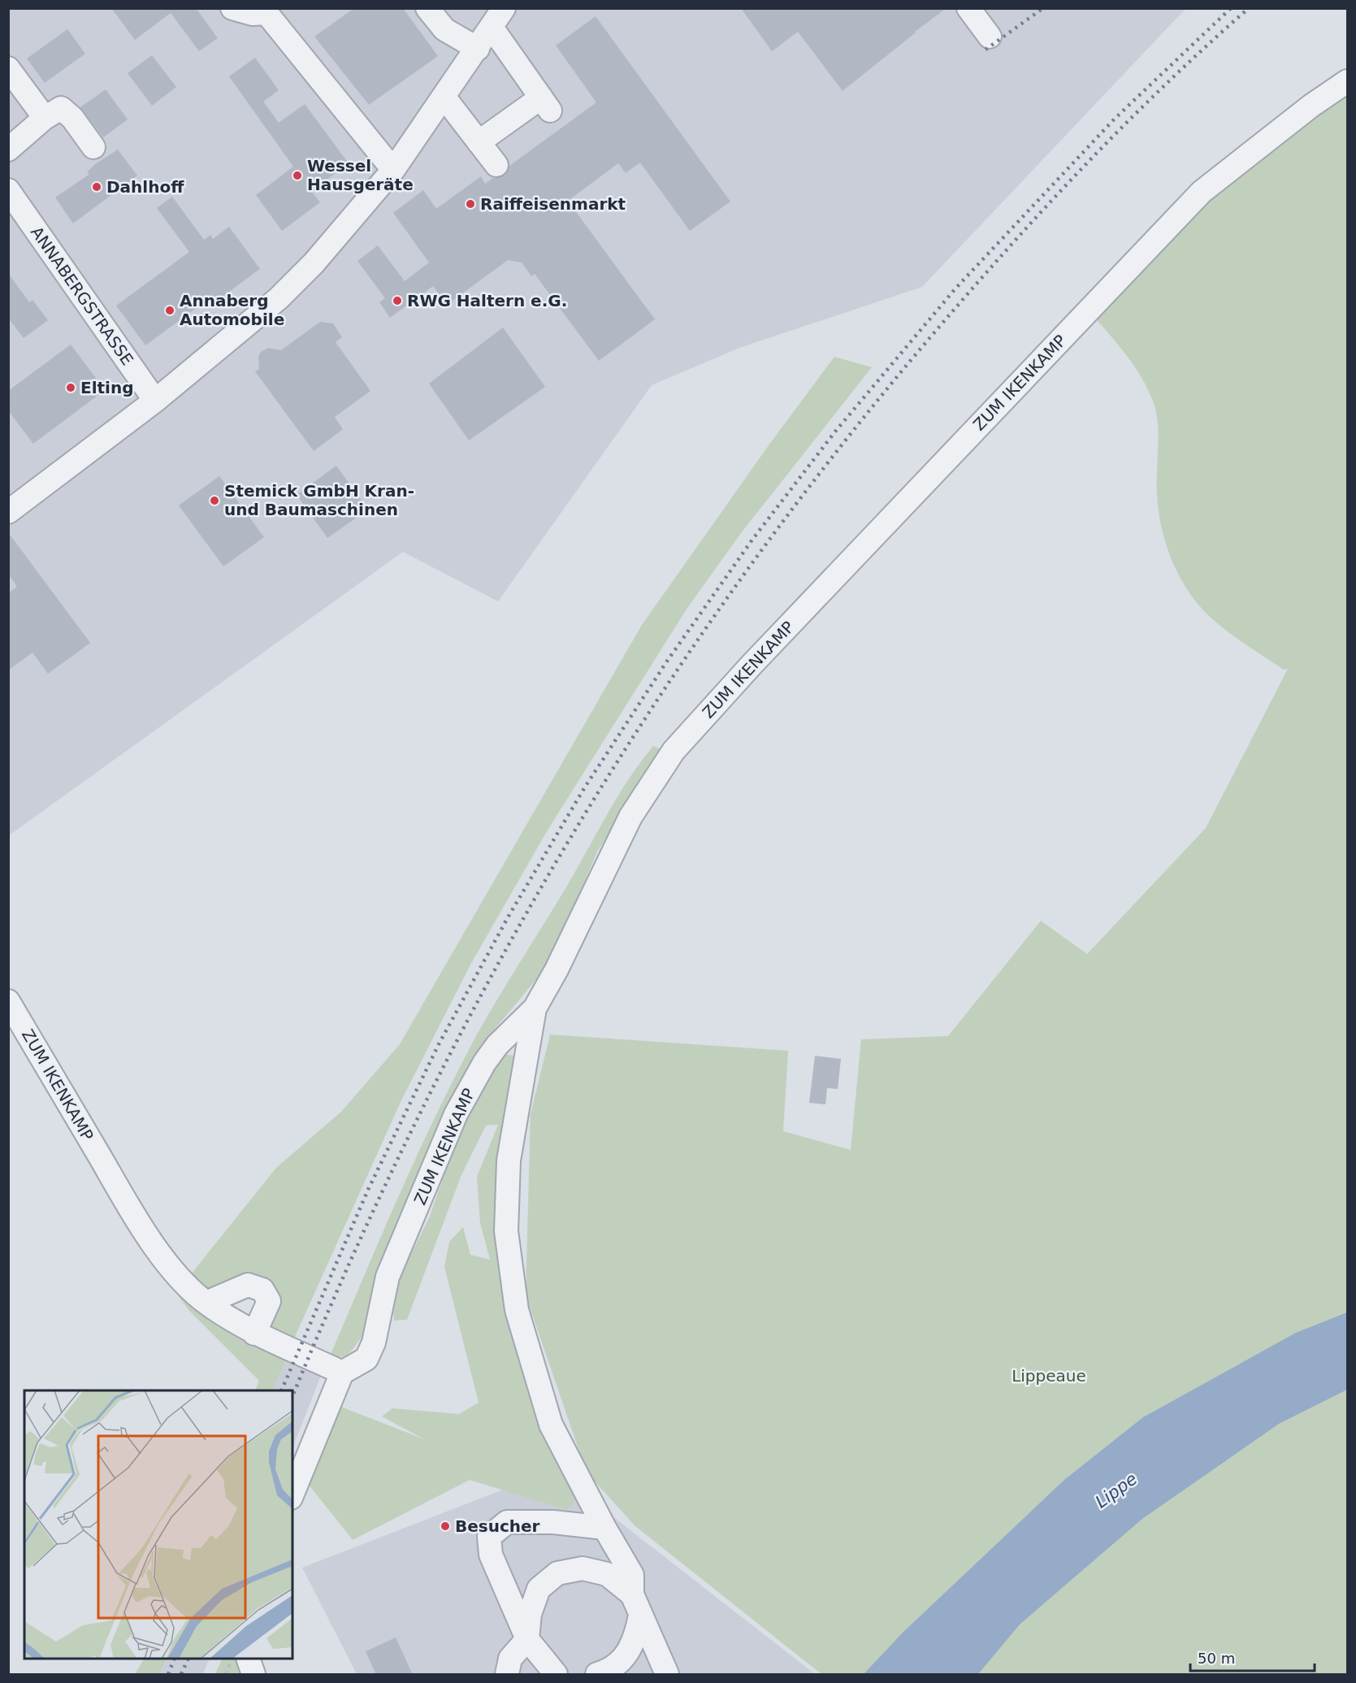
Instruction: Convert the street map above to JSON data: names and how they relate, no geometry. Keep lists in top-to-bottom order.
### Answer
{
  "streets": {
    "street": ["ANNABERGSTRASSE", "ZUM IKENKAMP"]
  },
  "water": ["Lippe"],
  "parks": ["Lippeaue"],
  "places": [
    "Wessel Hausgeräte",
    "Dahlhoff",
    "Raiffeisenmarkt",
    "RWG Haltern e.G.",
    "Annaberg Automobile",
    "Elting",
    "Stemick GmbH Kran- und Baumaschinen",
    "Besucher"
  ],
  "scale_bar": "50 m"
}
